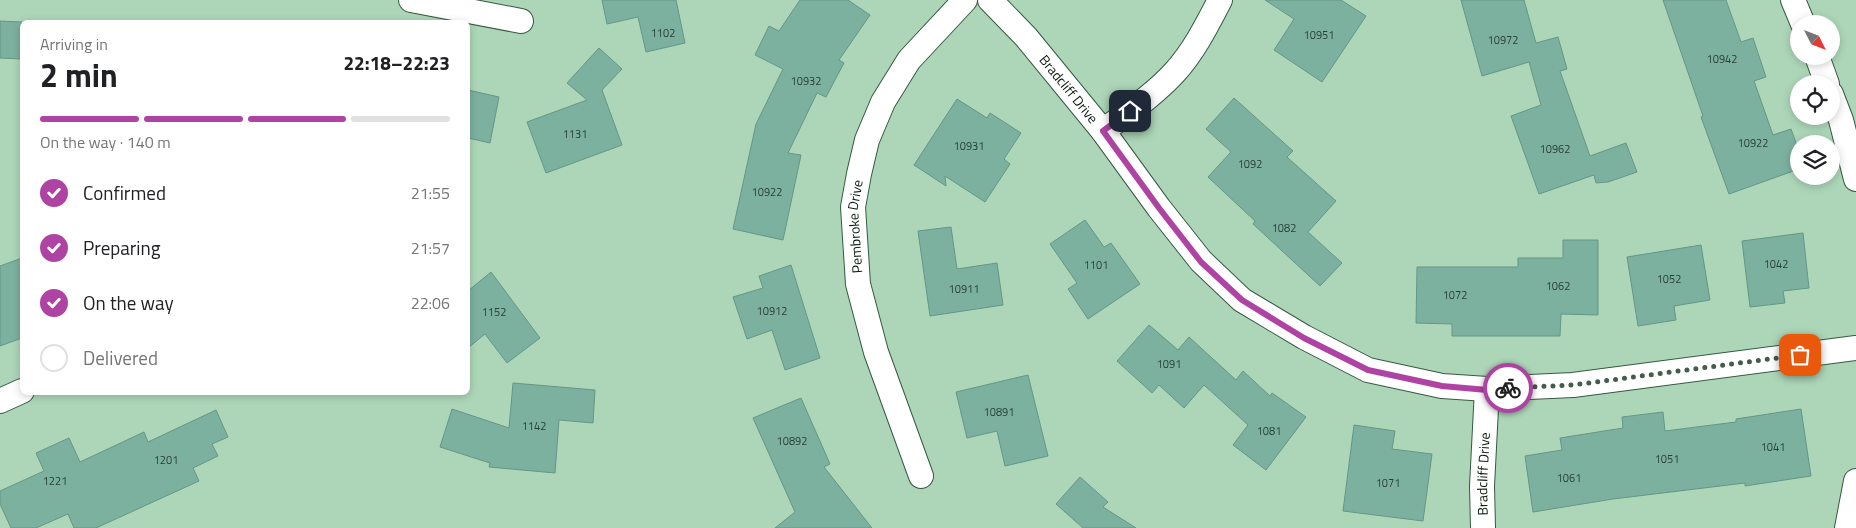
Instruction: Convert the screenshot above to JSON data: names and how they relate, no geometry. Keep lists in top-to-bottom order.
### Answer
{
  "streets": {
    "street": ["Bradcliff Drive", "Pembroke Drive"]
  },
  "house_numbers": [
    "1102",
    "10951",
    "10972",
    "10942",
    "10932",
    "1131",
    "10922",
    "10931",
    "10962",
    "1092",
    "10922",
    "1082",
    "1042",
    "1101",
    "1052",
    "1062",
    "10911",
    "1072",
    "10912",
    "1152",
    "1091",
    "10891",
    "1142",
    "1081",
    "10892",
    "1041",
    "1051",
    "1201",
    "1061",
    "1221",
    "1071"
  ],
  "north": "bottom right",
  "page": {
    "heading": ["2 min", "Arriving in", "22:18–22:23"],
    "bar": "On the way · 140 m",
    "list": [
      ["Confirmed", "21:55"],
      ["Preparing", "21:57"],
      ["On the way", "22:06"],
      "Delivered"
    ]
  }
}
